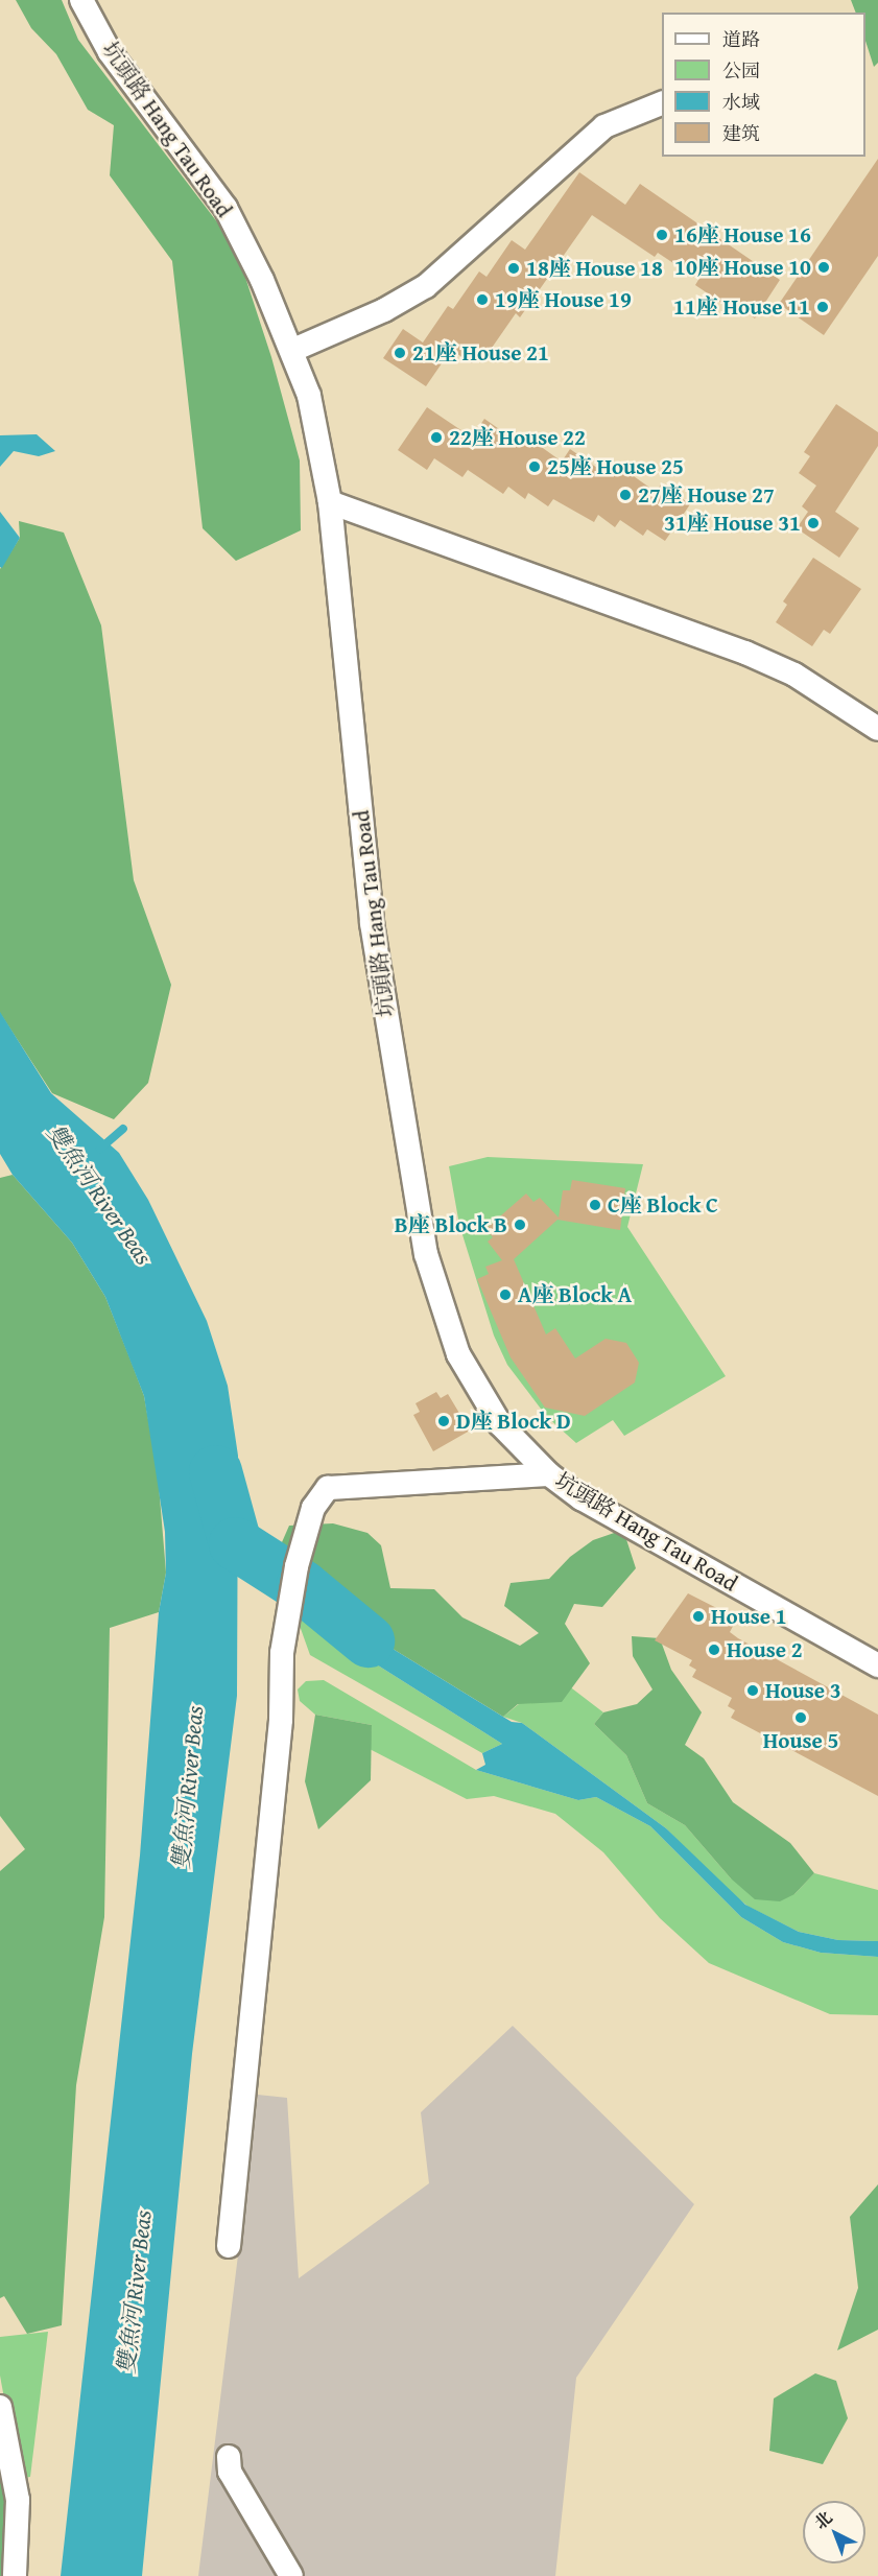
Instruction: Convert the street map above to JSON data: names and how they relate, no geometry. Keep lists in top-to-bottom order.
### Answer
{
  "streets": {
    "street": ["坑頭路 Hang Tau Road"]
  },
  "water": ["雙魚河 River Beas"],
  "places": [
    "16座 House 16",
    "10座 House 10",
    "18座 House 18",
    "19座 House 19",
    "11座 House 11",
    "21座 House 21",
    "22座 House 22",
    "25座 House 25",
    "27座 House 27",
    "31座 House 31",
    "C座 Block C",
    "B座 Block B",
    "A座 Block A",
    "D座 Block D",
    "House 1",
    "House 2",
    "House 3",
    "House 5"
  ],
  "legend": [
    "道路",
    "公园",
    "水域",
    "建筑"
  ],
  "north": "top left"
}
